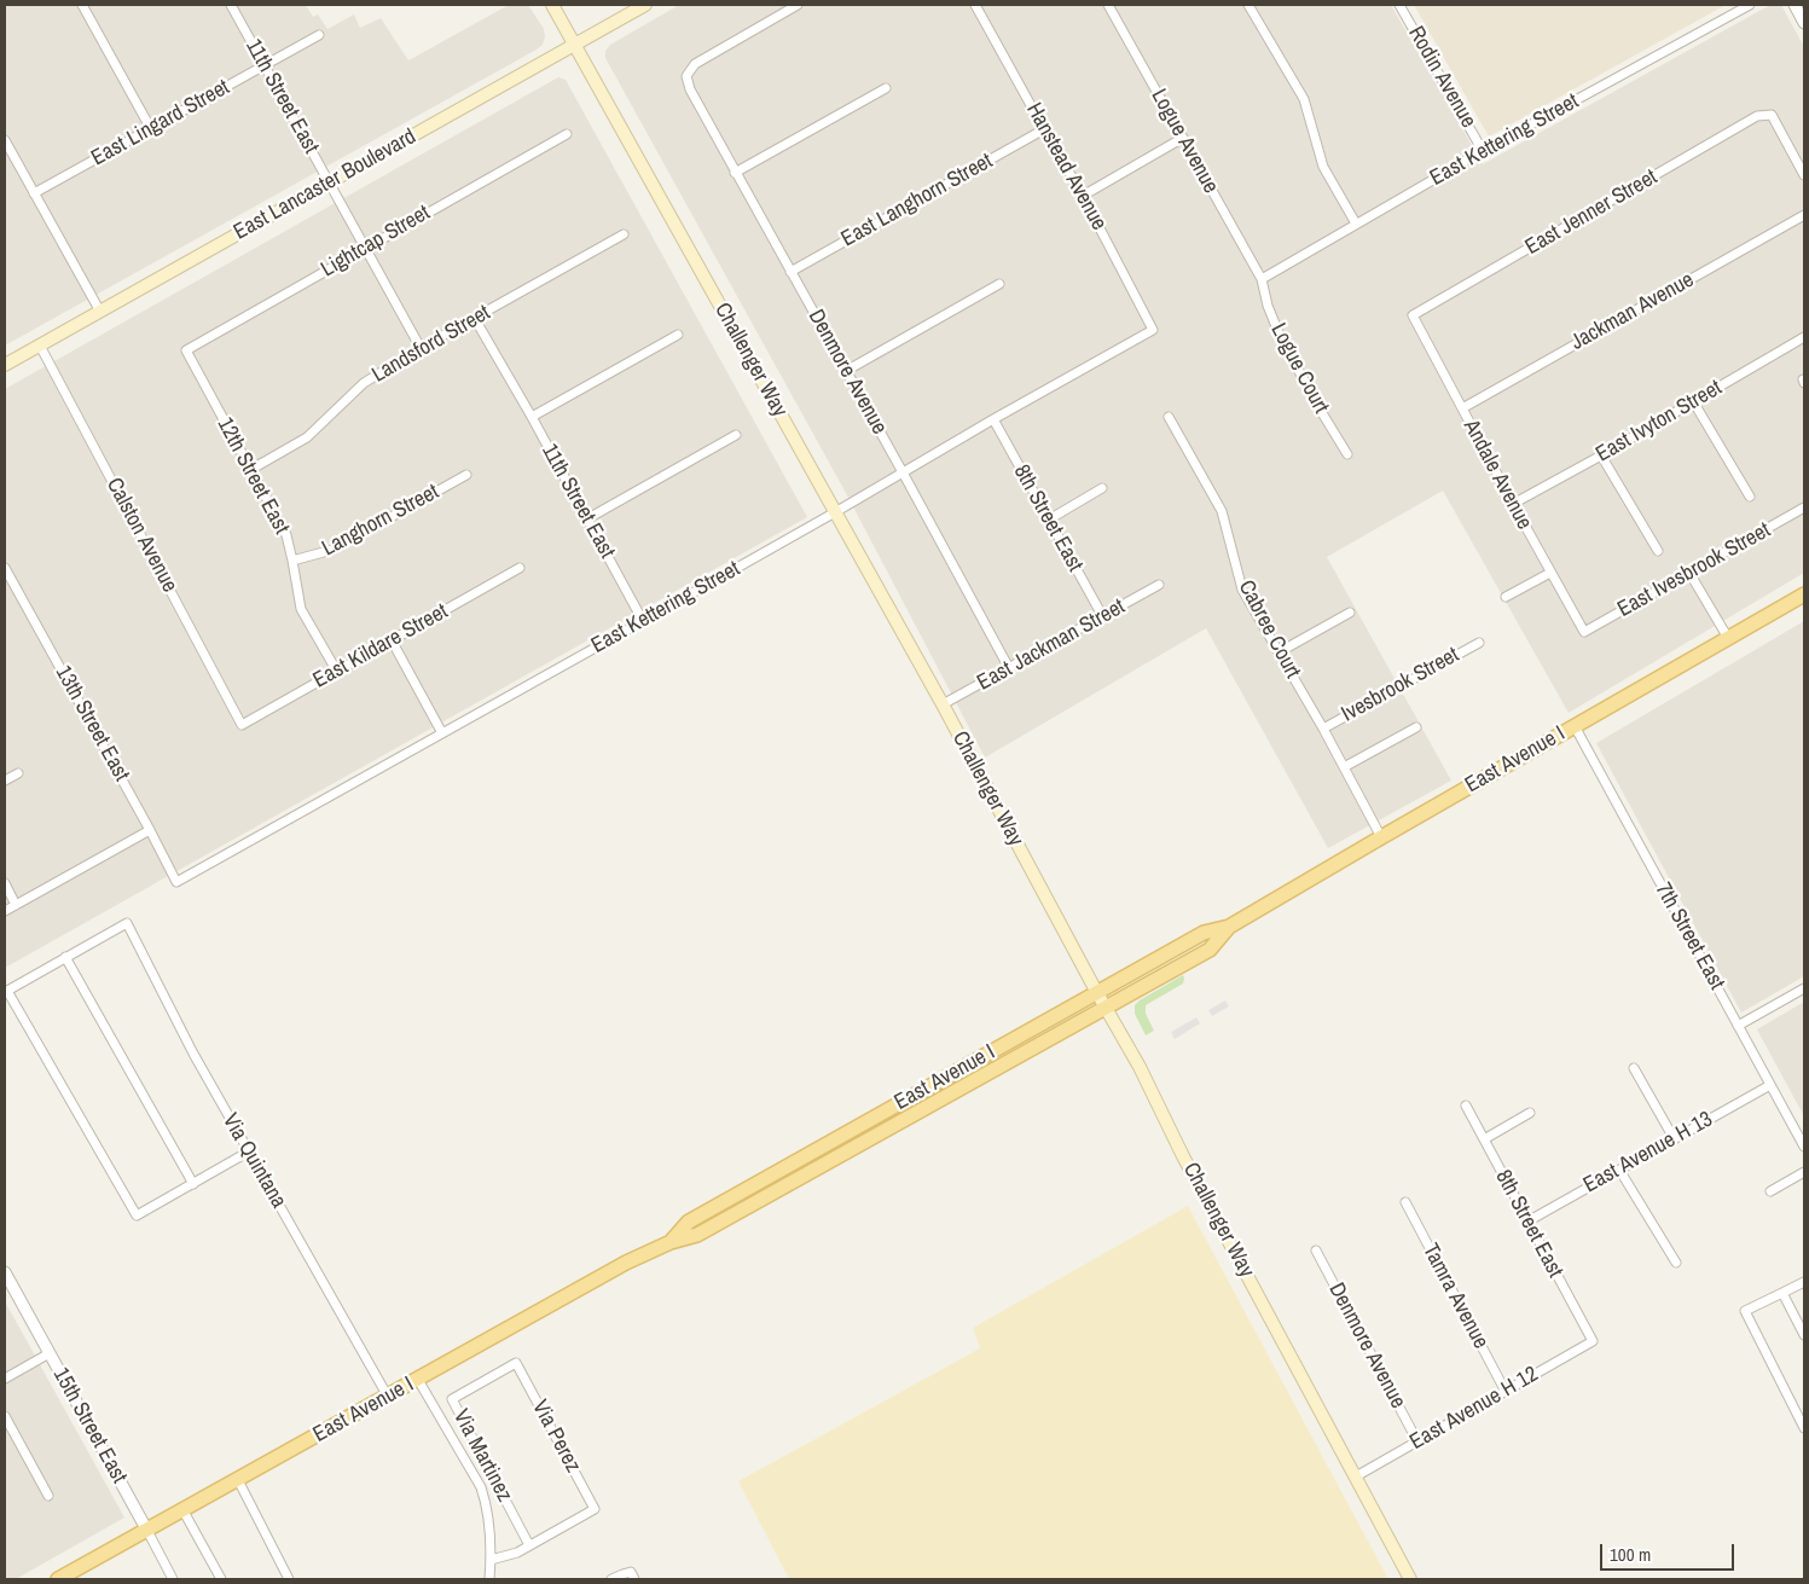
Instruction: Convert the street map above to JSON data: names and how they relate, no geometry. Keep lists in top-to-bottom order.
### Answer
{
  "streets": {
    "main road": ["East Lancaster Boulevard", "Challenger Way", "East Avenue I"],
    "street": [
      "Rodin Avenue",
      "11th Street East",
      "East Lingard Street",
      "East Kettering Street",
      "Logue Avenue",
      "Hanstead Avenue",
      "East Langhorn Street",
      "East Jenner Street",
      "Lightcap Street",
      "Jackman Avenue",
      "Landsford Street",
      "Logue Court",
      "Denmore Avenue",
      "East Ivyton Street",
      "Andale Avenue",
      "12th Street East",
      "8th Street East",
      "Langhorn Street",
      "Calston Avenue",
      "East Ivesbrook Street",
      "Cabree Court",
      "East Jackman Street",
      "East Kildare Street",
      "Ivesbrook Street",
      "13th Street East",
      "7th Street East",
      "East Avenue H 13",
      "Via Quintana",
      "Tamra Avenue",
      "East Avenue H 12",
      "15th Street East",
      "Via Perez",
      "Via Martinez"
    ]
  },
  "crossings": [
    ["Rodin Avenue", "East Kettering Street"],
    ["11th Street East", "East Lingard Street"],
    ["11th Street East", "East Kettering Street"],
    ["11th Street East", "East Lancaster Boulevard"],
    ["11th Street East", "Lightcap Street"],
    ["11th Street East", "Landsford Street"],
    ["East Kettering Street", "Logue Avenue"],
    ["East Kettering Street", "Hanstead Avenue"],
    ["East Kettering Street", "Challenger Way"],
    ["East Kettering Street", "Logue Court"],
    ["East Kettering Street", "Denmore Avenue"],
    ["East Kettering Street", "8th Street East"],
    ["East Kettering Street", "13th Street East"],
    ["Logue Avenue", "Logue Court"],
    ["Hanstead Avenue", "East Langhorn Street"],
    ["East Lancaster Boulevard", "Challenger Way"],
    ["East Lancaster Boulevard", "Calston Avenue"],
    ["East Langhorn Street", "Denmore Avenue"],
    ["East Jenner Street", "Andale Avenue"],
    ["Lightcap Street", "12th Street East"],
    ["Jackman Avenue", "Andale Avenue"],
    ["Landsford Street", "12th Street East"],
    ["Challenger Way", "East Jackman Street"],
    ["Challenger Way", "East Avenue I"],
    ["Challenger Way", "East Avenue H 12"],
    ["Denmore Avenue", "East Jackman Street"],
    ["Denmore Avenue", "East Avenue H 12"],
    ["East Ivyton Street", "Andale Avenue"],
    ["Andale Avenue", "East Ivesbrook Street"],
    ["12th Street East", "Langhorn Street"],
    ["12th Street East", "East Kildare Street"],
    ["8th Street East", "East Jackman Street"],
    ["8th Street East", "East Avenue H 13"],
    ["8th Street East", "East Avenue H 12"],
    ["Calston Avenue", "East Kildare Street"],
    ["Cabree Court", "Ivesbrook Street"],
    ["Cabree Court", "East Avenue I"],
    ["East Avenue I", "7th Street East"],
    ["East Avenue I", "Via Quintana"],
    ["East Avenue I", "15th Street East"],
    ["7th Street East", "East Avenue H 13"],
    ["Tamra Avenue", "East Avenue H 12"],
    ["Via Perez", "Via Martinez"]
  ],
  "scale_bar": "100 m"
}
